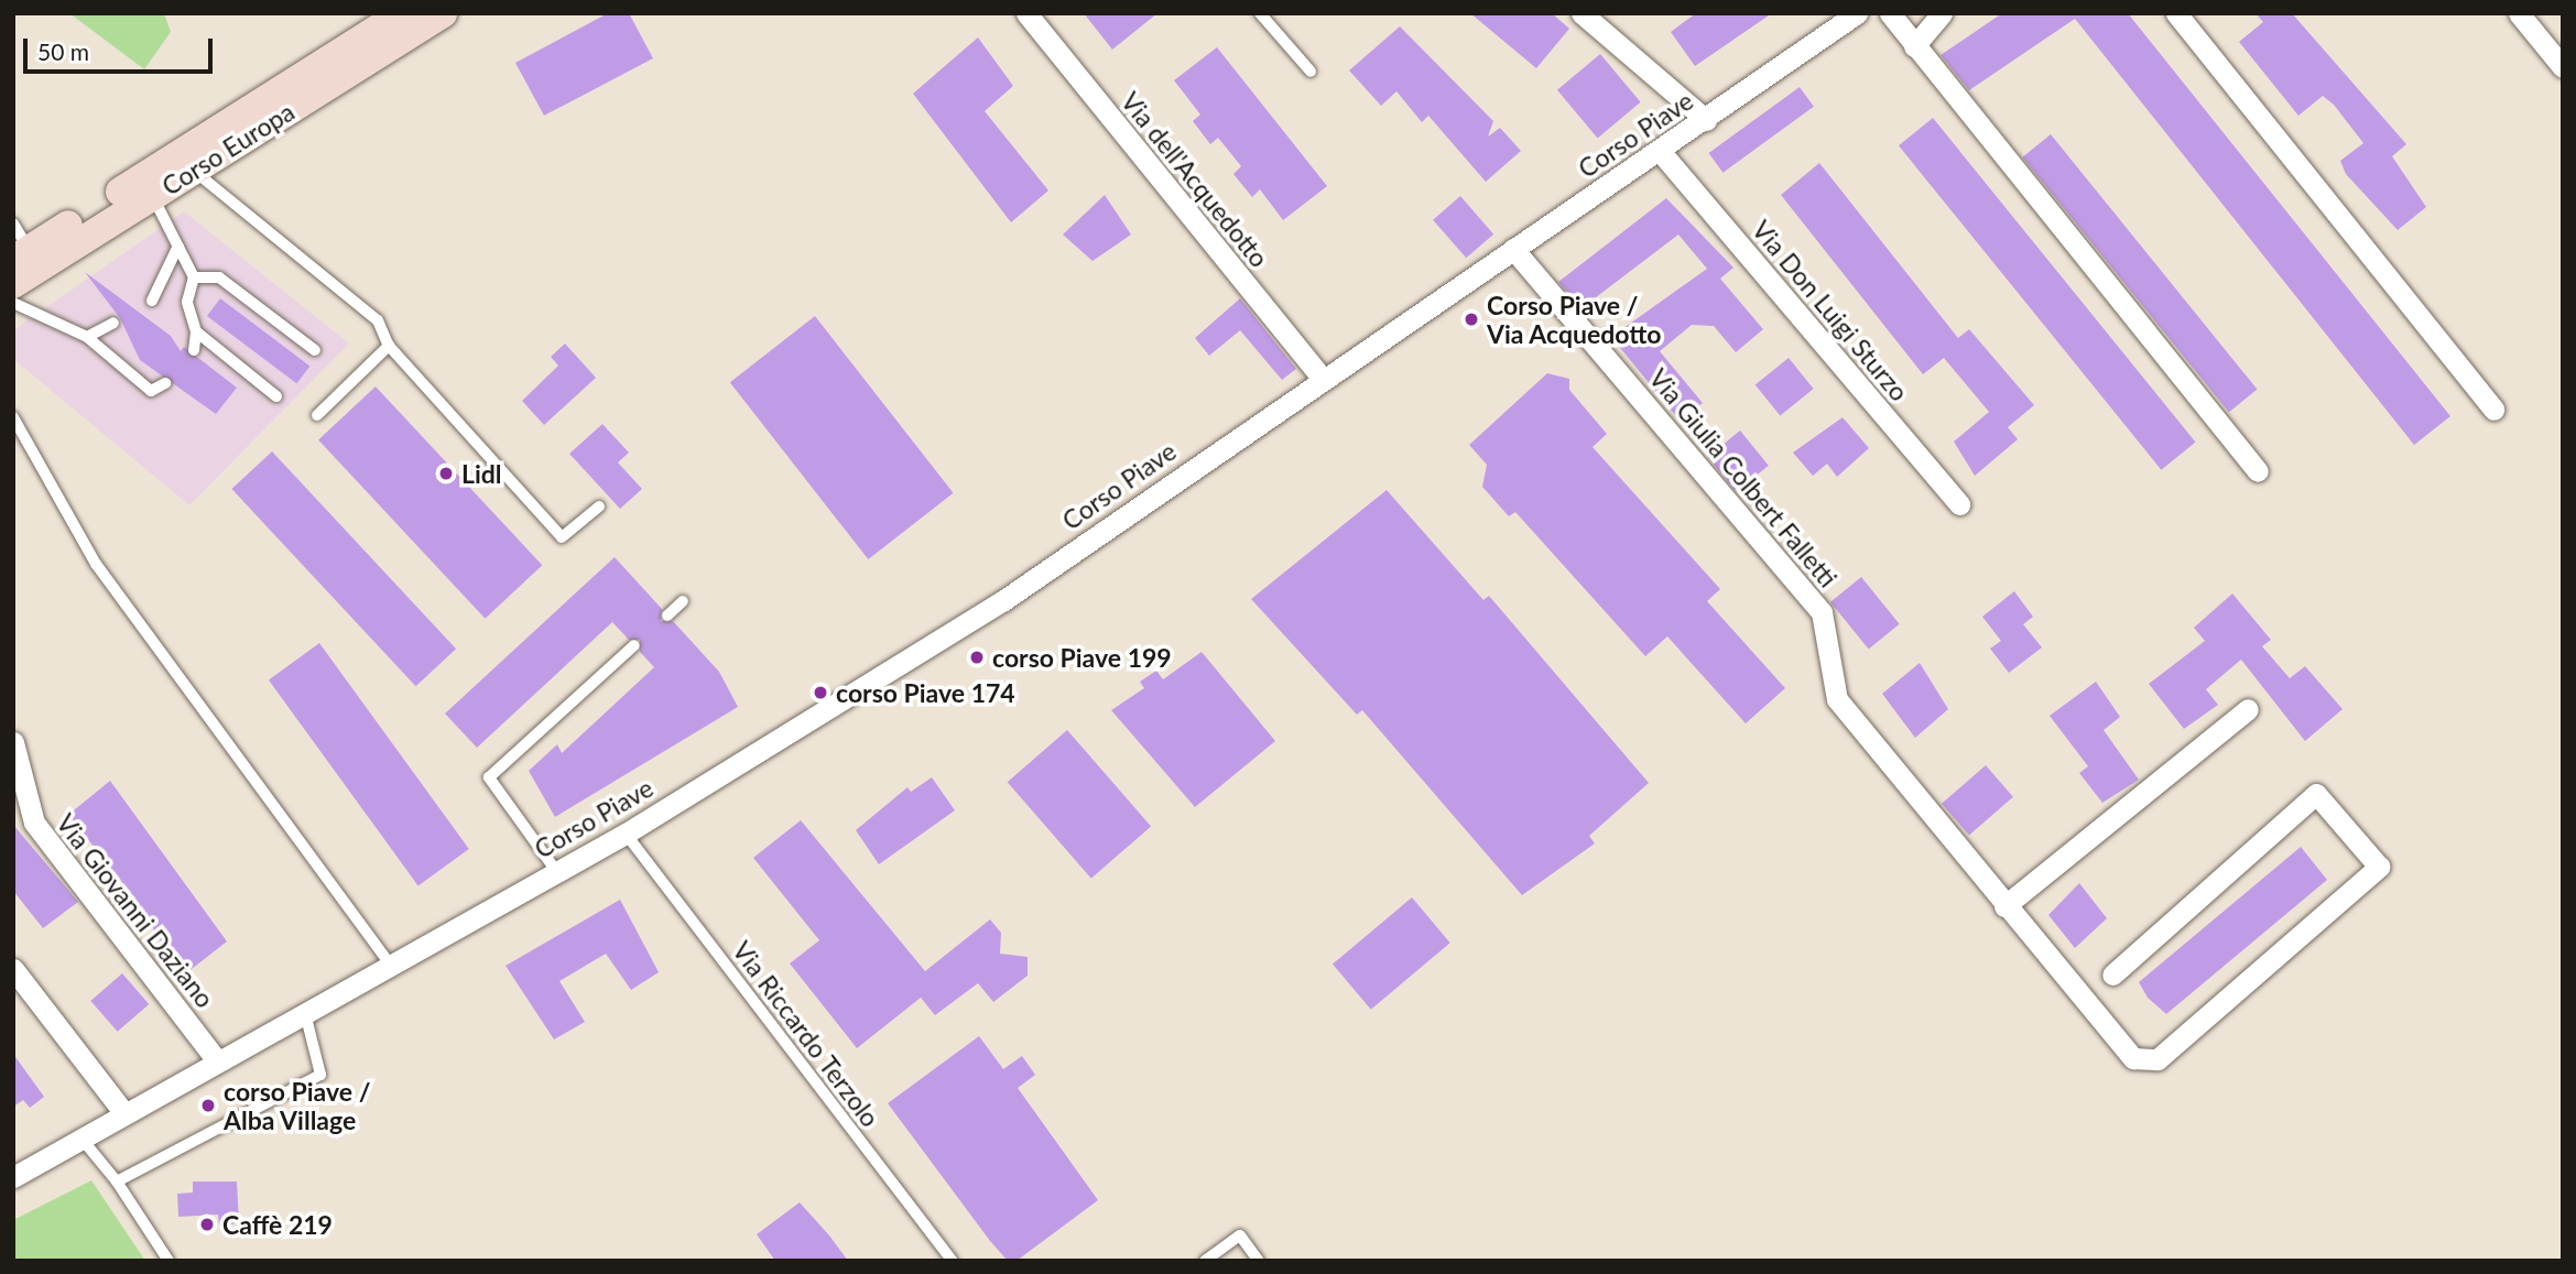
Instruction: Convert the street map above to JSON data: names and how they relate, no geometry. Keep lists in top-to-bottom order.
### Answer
{
  "streets": {
    "main road": ["Corso Europa"],
    "street": [
      "Corso Piave",
      "Via dell'Acquedotto",
      "Via Don Luigi Sturzo",
      "Via Giulia Colbert Falletti",
      "Via Giovanni Daziano"
    ],
    "lane": ["Via Riccardo Terzolo"]
  },
  "crossings": [
    ["Corso Piave", "Via dell'Acquedotto"],
    ["Corso Piave", "Via Don Luigi Sturzo"],
    ["Corso Piave", "Via Giulia Colbert Falletti"],
    ["Corso Piave", "Via Giovanni Daziano"],
    ["Corso Piave", "Via Riccardo Terzolo"]
  ],
  "places": [
    "Corso Piave / Via Acquedotto",
    "Lidl",
    "corso Piave 199",
    "corso Piave 174",
    "corso Piave / Alba Village",
    "Caffè 219"
  ],
  "scale_bar": "50 m"
}
